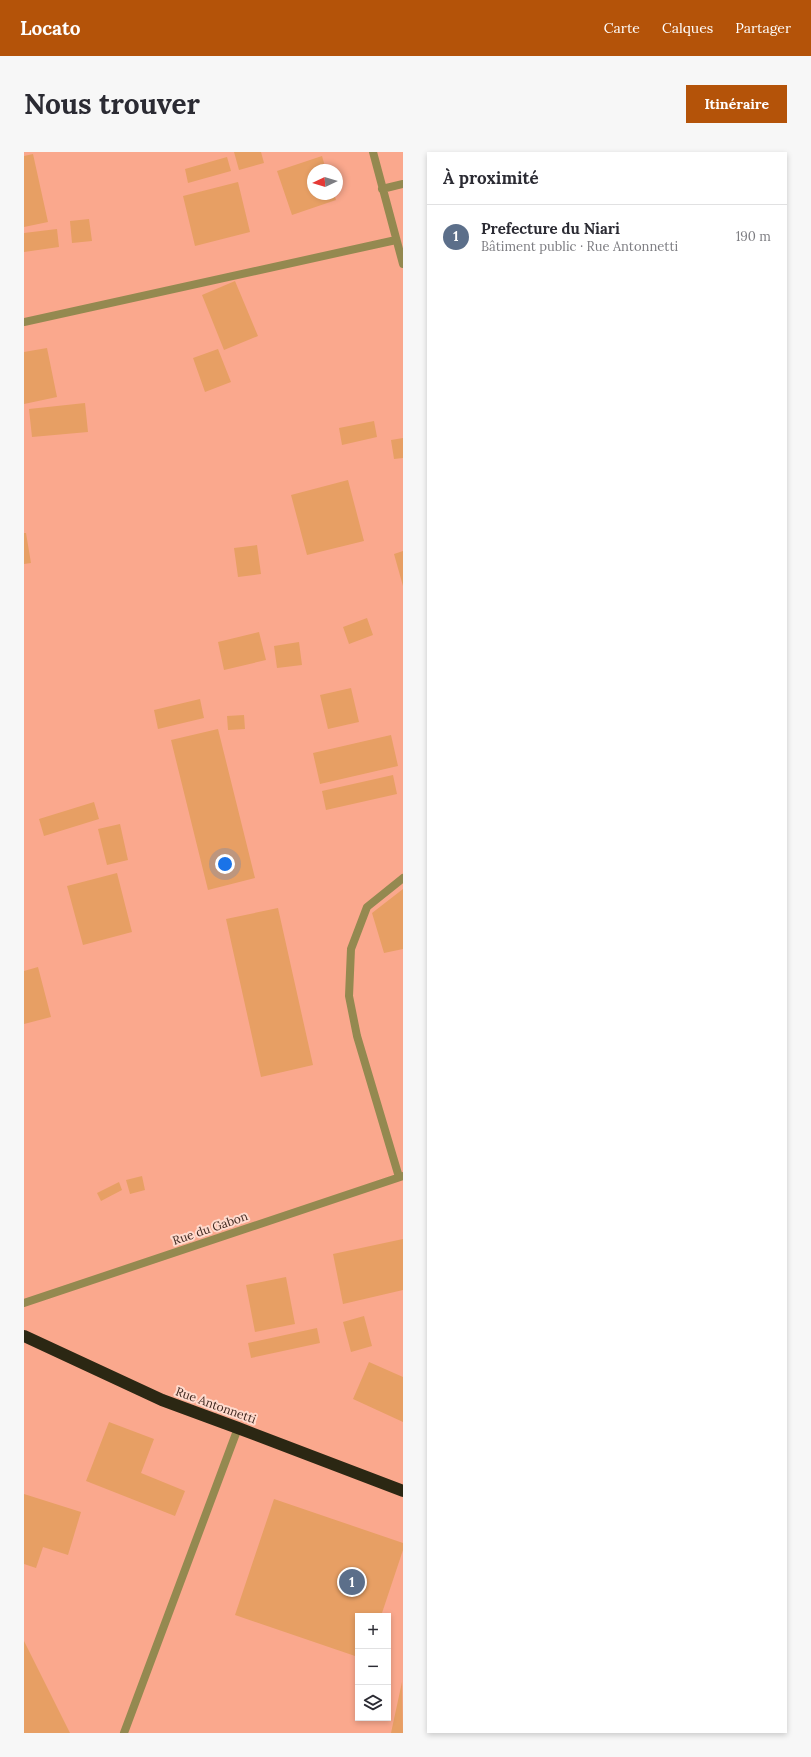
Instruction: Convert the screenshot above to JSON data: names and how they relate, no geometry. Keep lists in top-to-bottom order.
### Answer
{
  "streets": {
    "highway": ["Rue Antonnetti"],
    "street": ["Rue du Gabon"]
  },
  "north": "left",
  "page": {
    "header": "Locato",
    "nav": ["Carte", "Calques", "Partager"],
    "buttons": "Itinéraire",
    "title": "Nous trouver",
    "heading": "À proximité",
    "list": [
      {
        "mark": "1",
        "name": "Prefecture du Niari",
        "note": "Bâtiment public · Rue Antonnetti",
        "value": "190 m"
      }
    ],
    "pins": "1",
    "map_buttons": ["+", "−"]
  }
}
